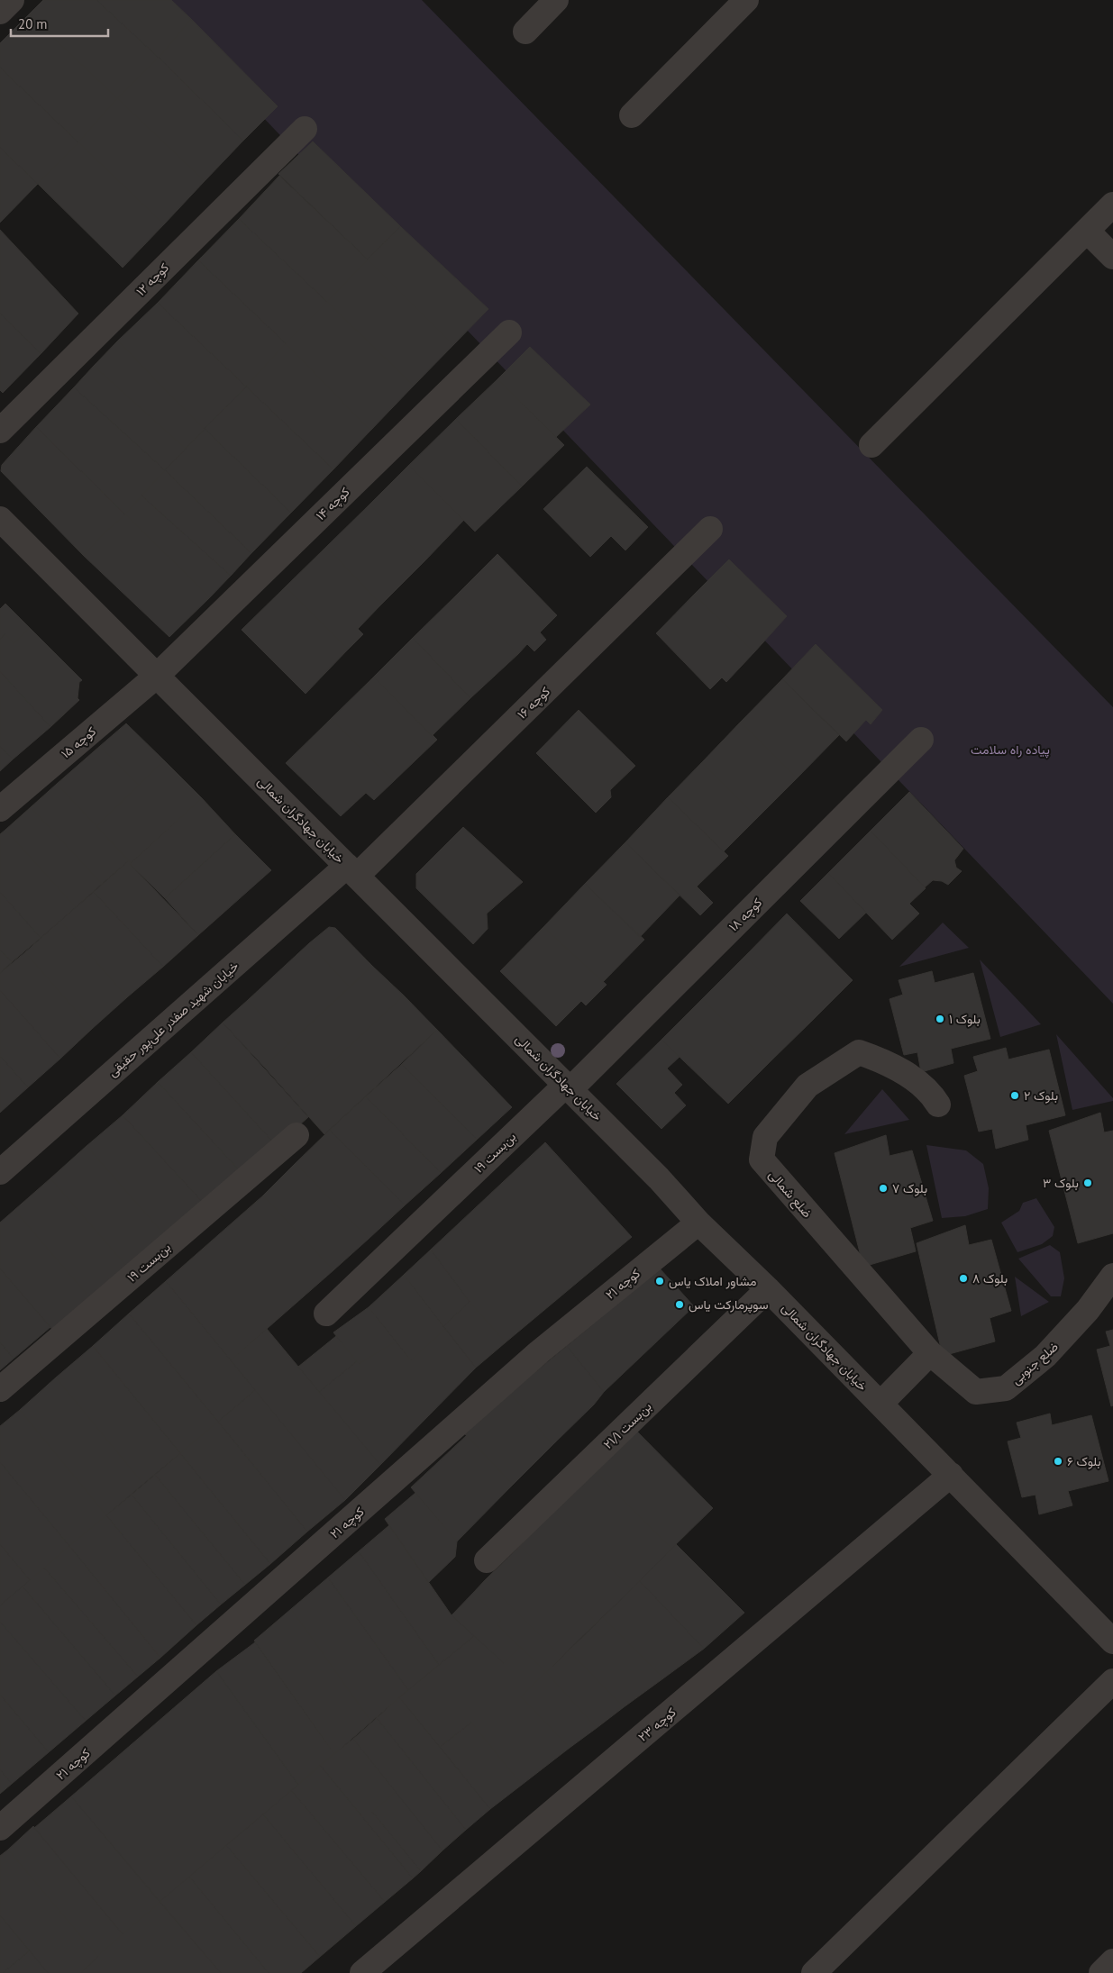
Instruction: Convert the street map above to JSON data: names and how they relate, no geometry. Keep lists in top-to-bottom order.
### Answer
{
  "streets": {
    "street": [
      "کوچه ۱۲",
      "کوچه ۱۴",
      "کوچه ۱۶",
      "کوچه ۱۵",
      "خیابان جهادگران شمالی",
      "کوچه ۱۸",
      "خیابان شهید صفدر علی‌پور حقیقی",
      "بن‌بست ۱۹",
      "ضلع شمالی",
      "کوچه ۲۱",
      "ضلع جنوبی",
      "بن‌بست ۲۱/۱",
      "کوچه ۲۳"
    ]
  },
  "crossings": [
    ["کوچه ۱۴", "کوچه ۱۵"],
    ["کوچه ۱۴", "خیابان جهادگران شمالی"],
    ["کوچه ۱۶", "خیابان جهادگران شمالی"],
    ["کوچه ۱۶", "خیابان شهید صفدر علی‌پور حقیقی"],
    ["کوچه ۱۵", "خیابان جهادگران شمالی"],
    ["خیابان جهادگران شمالی", "کوچه ۱۸"],
    ["خیابان جهادگران شمالی", "خیابان شهید صفدر علی‌پور حقیقی"],
    ["خیابان جهادگران شمالی", "بن‌بست ۱۹"],
    ["خیابان جهادگران شمالی", "کوچه ۲۱"],
    ["خیابان جهادگران شمالی", "بن‌بست ۲۱/۱"],
    ["خیابان جهادگران شمالی", "کوچه ۲۳"],
    ["کوچه ۱۸", "بن‌بست ۱۹"],
    ["ضلع شمالی", "ضلع جنوبی"]
  ],
  "parks": ["پیاده راه سلامت"],
  "places": [
    "بلوک ۱",
    "بلوک ۲",
    "بلوک ۳",
    "بلوک ۷",
    "بلوک ۸",
    "مشاور املاک یاس",
    "سوپرمارکت یاس",
    "بلوک ۶"
  ],
  "scale_bar": "20 m"
}
